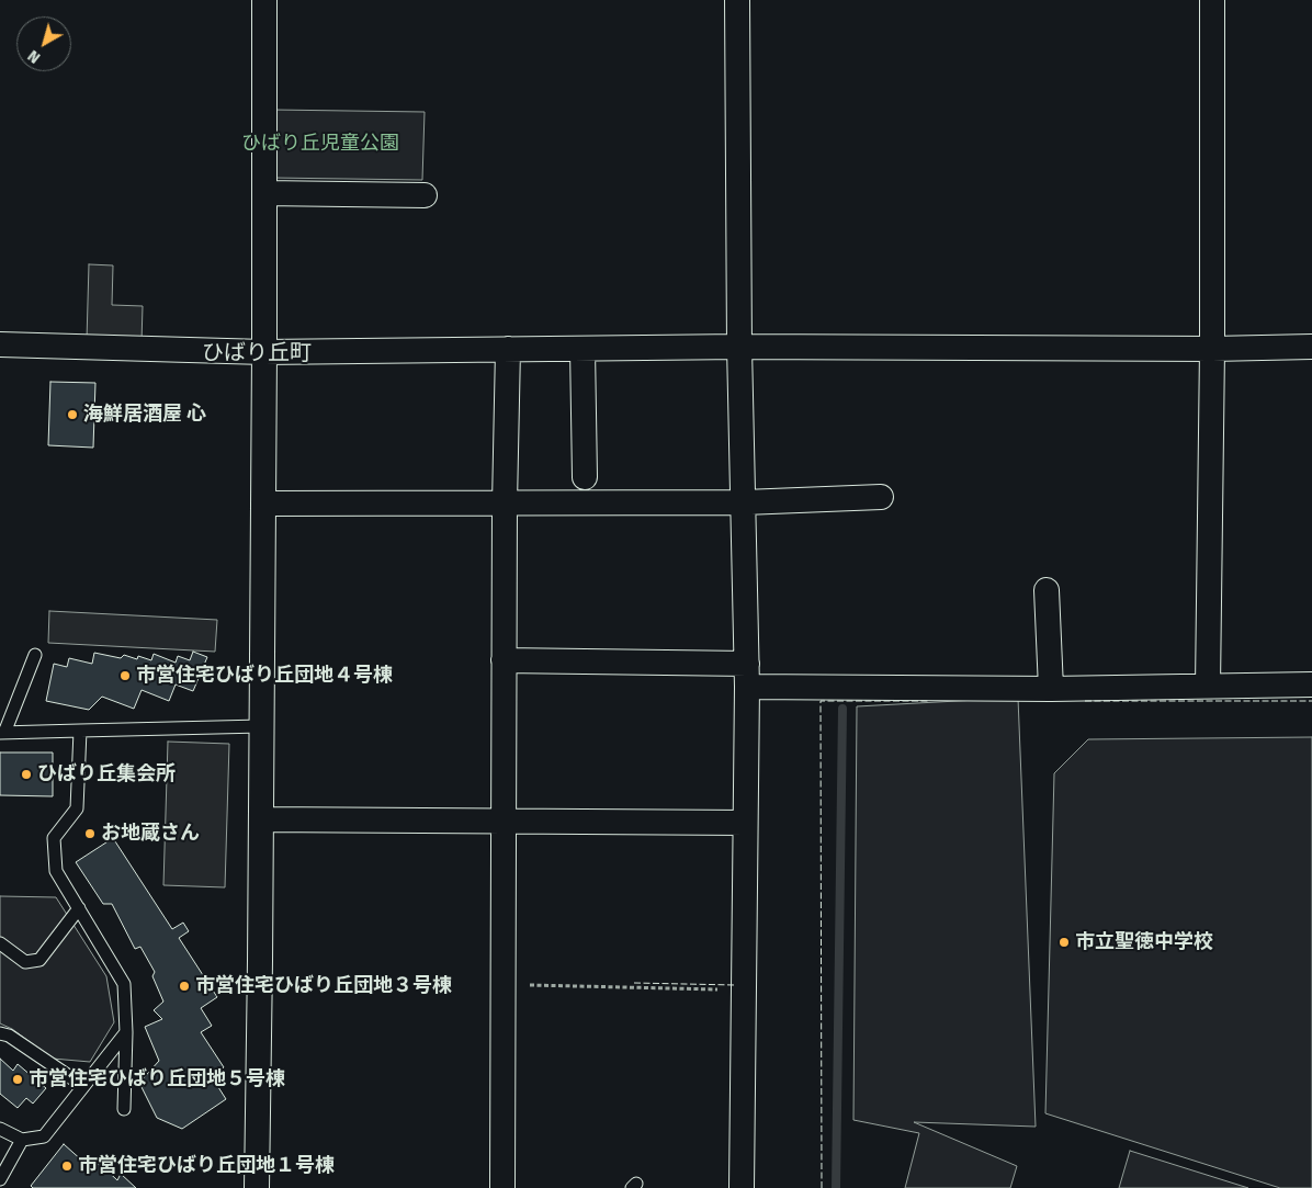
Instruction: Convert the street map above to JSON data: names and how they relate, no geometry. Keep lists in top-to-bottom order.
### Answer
{
  "districts": ["ひばり丘町"],
  "parks": ["ひばり丘児童公園"],
  "places": [
    "海鮮居酒屋 心",
    "市営住宅ひばり丘団地４号棟",
    "ひばり丘集会所",
    "お地蔵さん",
    "市立聖徳中学校",
    "市営住宅ひばり丘団地３号棟",
    "市営住宅ひばり丘団地５号棟",
    "市営住宅ひばり丘団地１号棟"
  ],
  "north": "bottom left"
}
